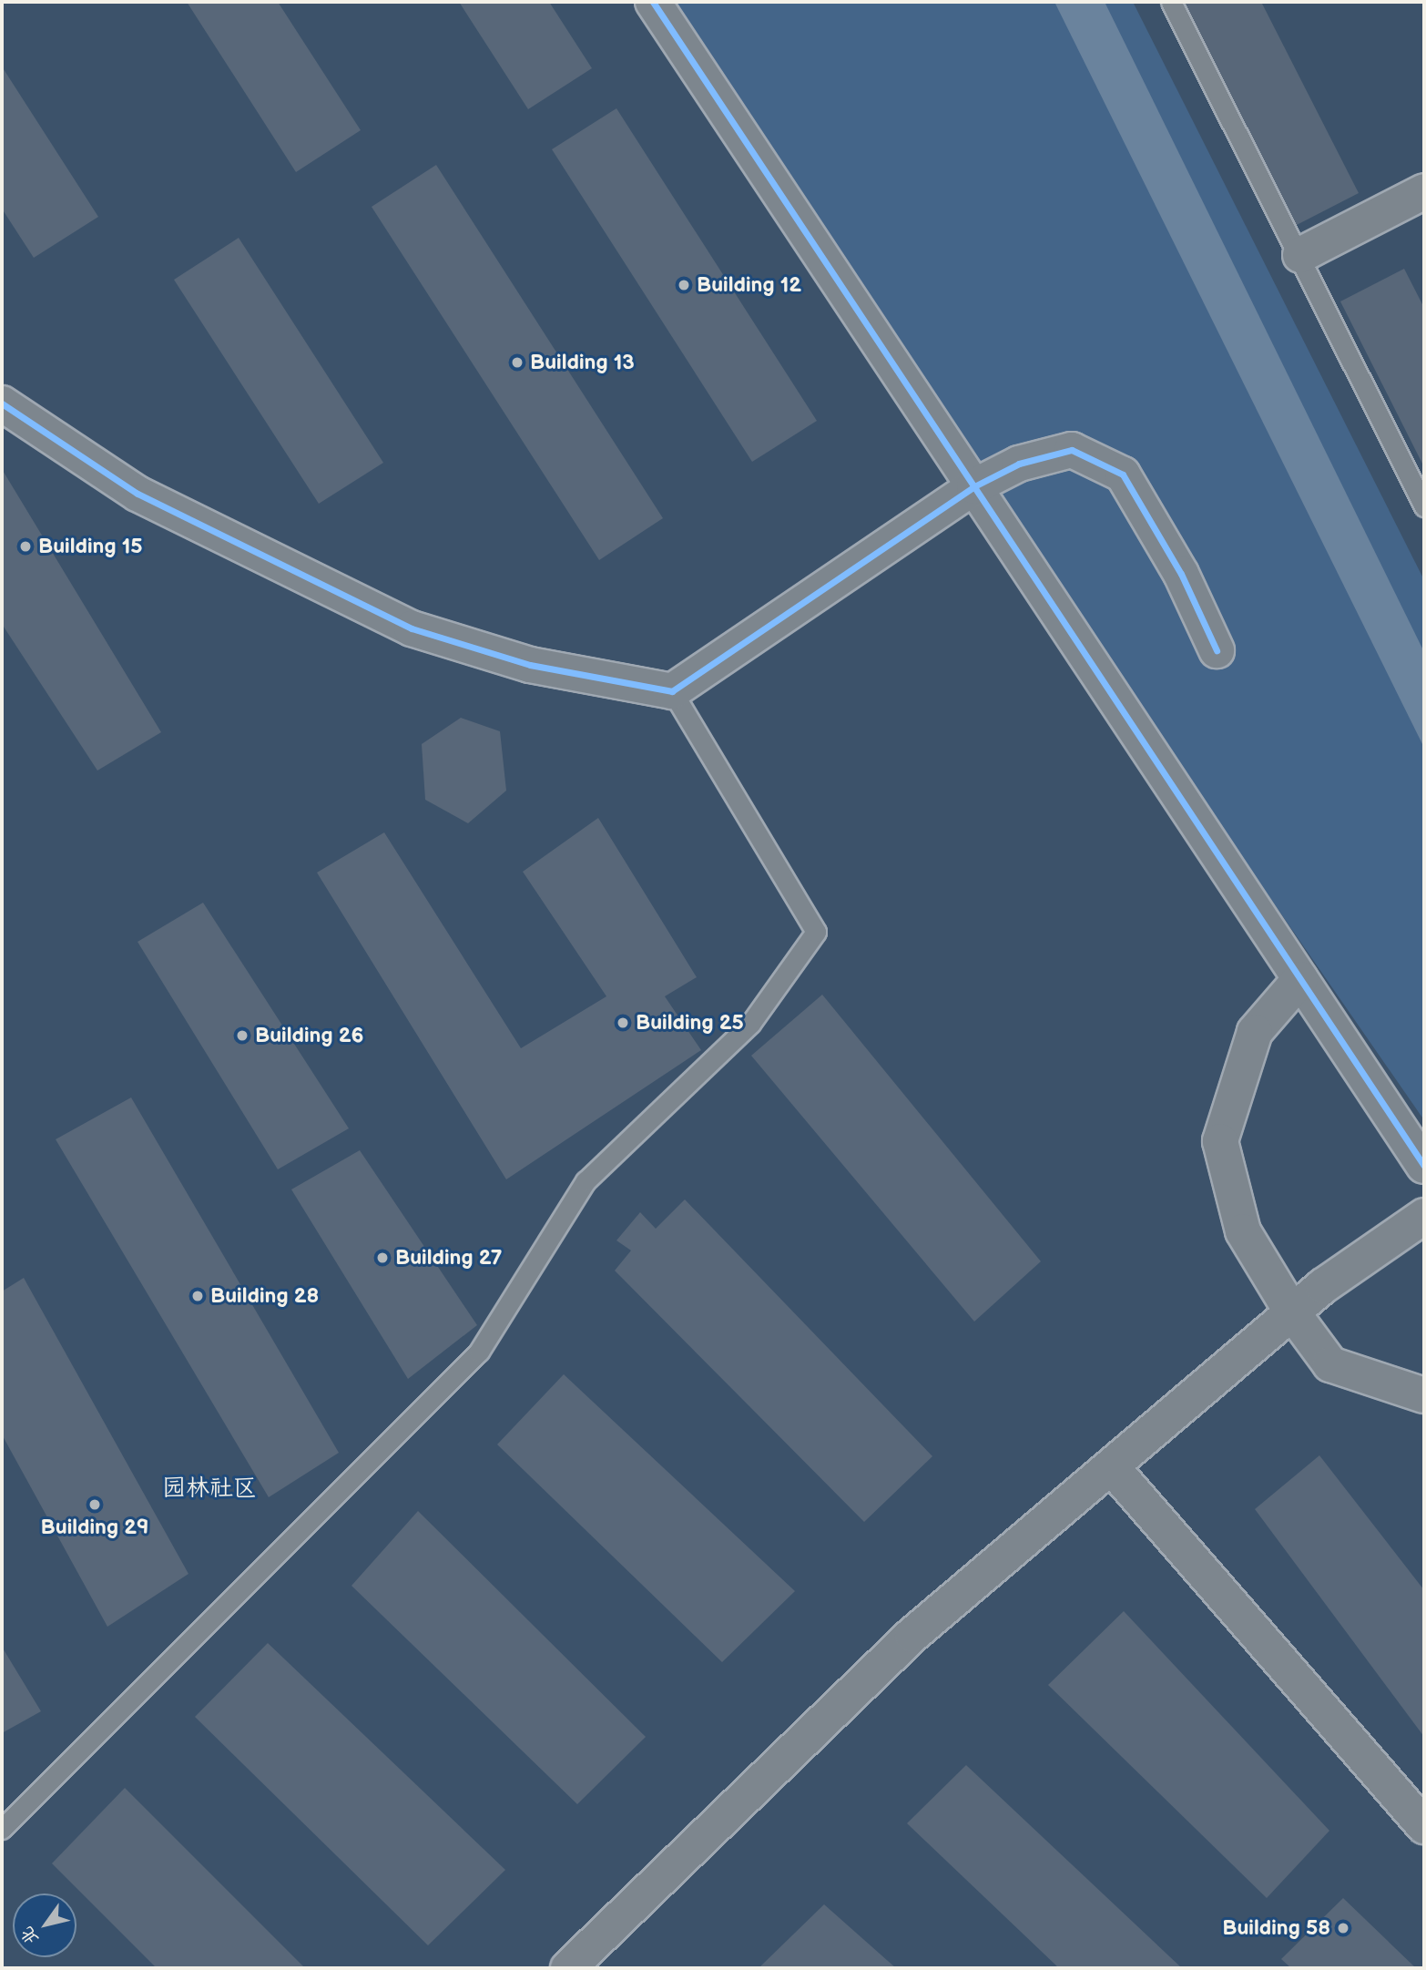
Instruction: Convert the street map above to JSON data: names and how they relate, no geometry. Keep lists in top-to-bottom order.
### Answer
{
  "districts": ["园林社区"],
  "places": [
    "Building 12",
    "Building 13",
    "Building 15",
    "Building 25",
    "Building 26",
    "Building 27",
    "Building 28",
    "Building 29",
    "Building 58"
  ],
  "north": "bottom left"
}
